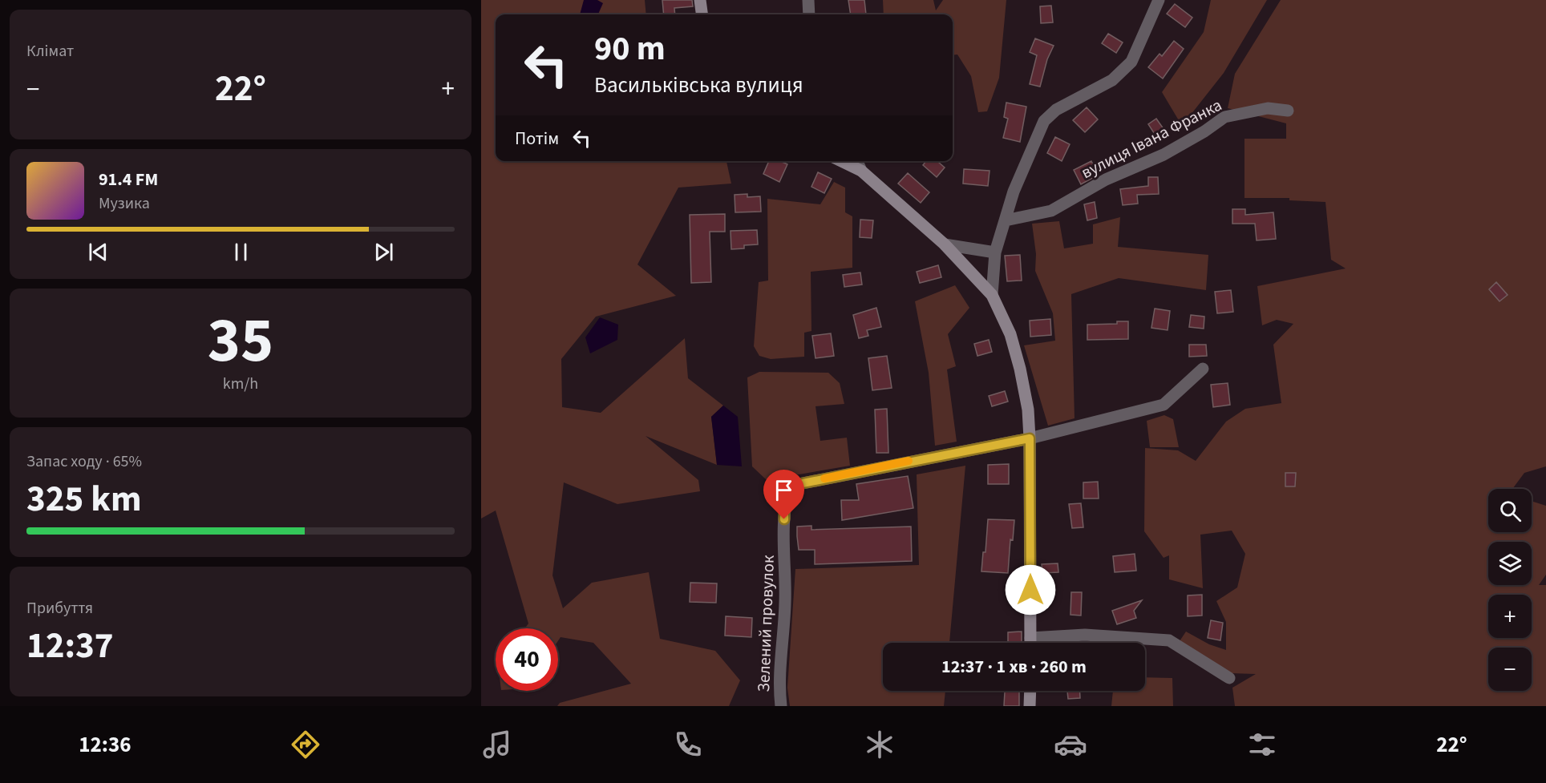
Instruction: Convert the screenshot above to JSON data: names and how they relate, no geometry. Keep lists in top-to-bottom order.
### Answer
{
  "streets": {
    "street": ["вулиця Івана Франка", "Зелений провулок"]
  },
  "page": {
    "tile": [
      "Клімат",
      ["35", "km/h"],
      ["Запас ходу · 65%", "325 km"],
      ["Прибуття", "12:37"]
    ],
    "turn": ["90 m", "Васильківська вулиця"],
    "heat": ["−", "22°", "+"],
    "then": "Потім",
    "song": ["91.4 FM", "Музика"],
    "map_buttons": ["+", "−"],
    "limit": "40",
    "trip": "12:37 · 1 хв · 260 m",
    "tabs": ["12:36", "22°"]
  }
}
